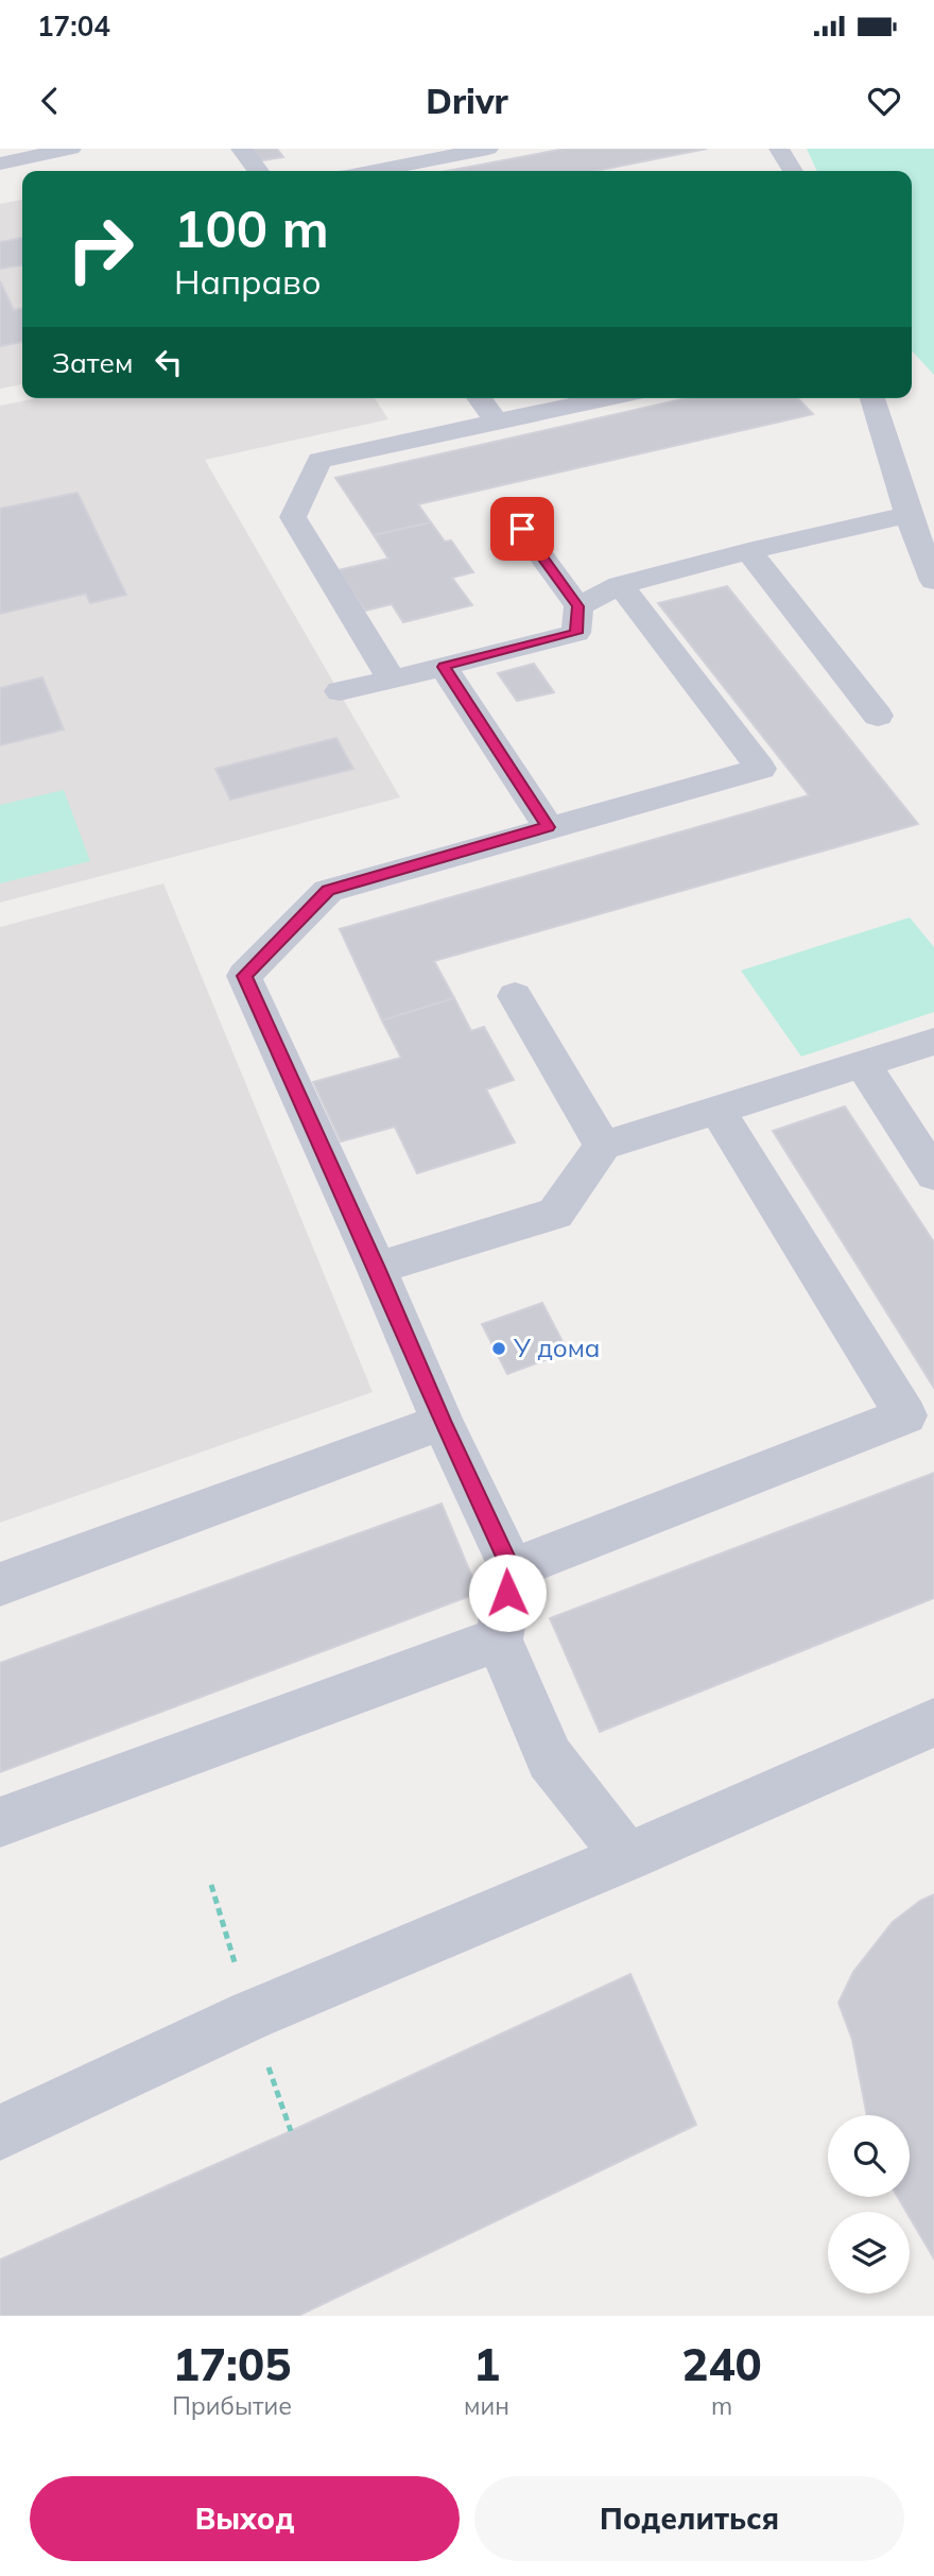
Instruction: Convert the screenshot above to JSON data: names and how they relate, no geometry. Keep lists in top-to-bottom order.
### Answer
{
  "places": ["У дома"],
  "page": {
    "status": "17:04",
    "header": "Drivr",
    "turn": ["100 m", "Направо"],
    "then": "Затем",
    "eta": [
      "17:05",
      "Прибытие",
      "1",
      "мин",
      "240",
      "m"
    ],
    "buttons": ["Выход", "Поделиться"]
  }
}
